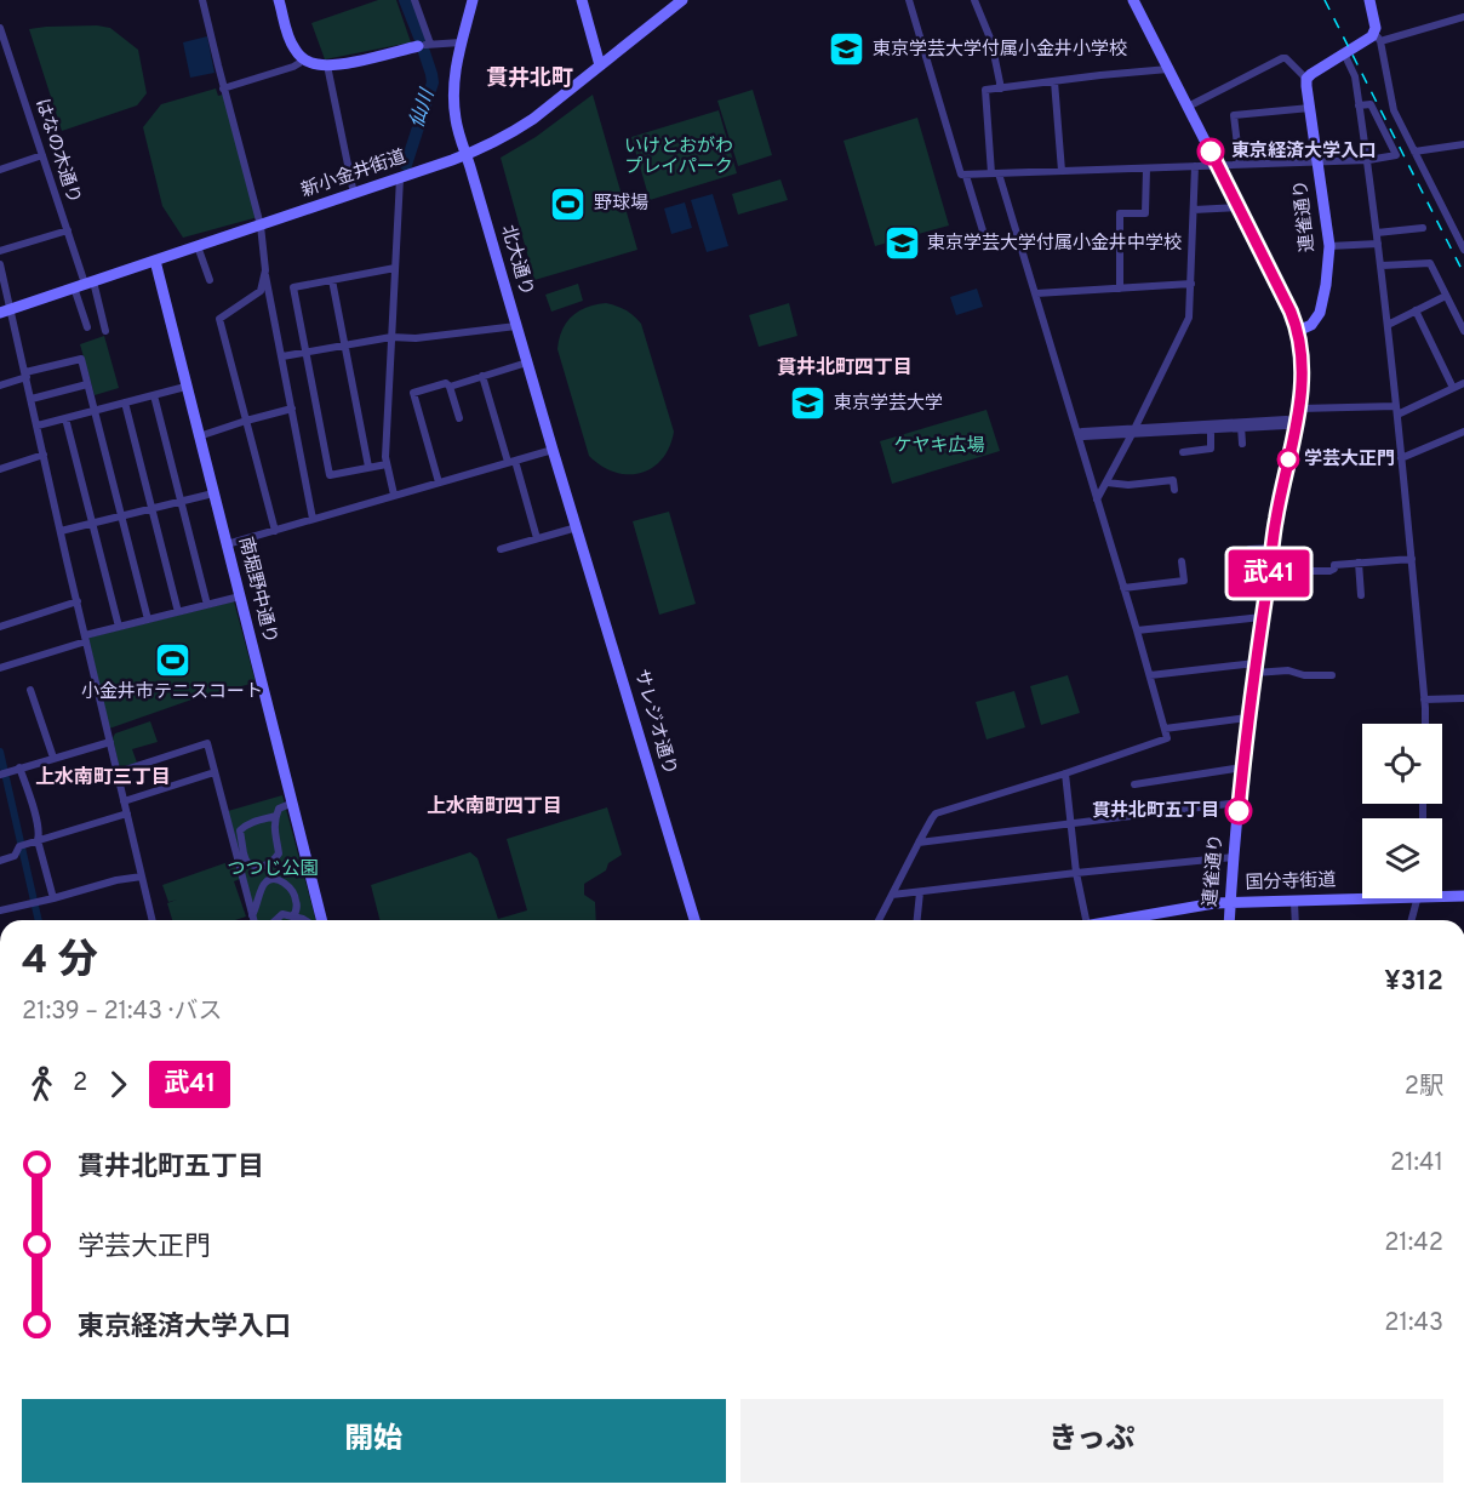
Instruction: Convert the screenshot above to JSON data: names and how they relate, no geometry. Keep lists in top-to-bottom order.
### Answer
{
  "streets": {
    "main road": [
      "新小金井街道",
      "連雀通り",
      "北大通り",
      "南堀野中通り",
      "サレジオ通り",
      "国分寺街道"
    ],
    "street": ["はなの木通り"]
  },
  "crossings": [
    ["はなの木通り", "新小金井街道"],
    ["新小金井街道", "北大通り"],
    ["新小金井街道", "南堀野中通り"],
    ["連雀通り", "国分寺街道"],
    ["北大通り", "サレジオ通り"]
  ],
  "districts": [
    "貫井北町",
    "貫井北町四丁目",
    "上水南町三丁目",
    "上水南町四丁目"
  ],
  "water": ["仙川"],
  "parks": ["いけとおがわ プレイパーク", "ケヤキ広場", "つつじ公園"],
  "places": {
    "school or university": ["東京学芸大学付属小金井小学校", "東京学芸大学付属小金井中学校", "東京学芸大学"],
    "other": ["東京経済大学入口", "学芸大正門", "貫井北町五丁目"],
    "sports": ["野球場", "小金井市テニスコート"]
  },
  "lines": ["bus line 武41"],
  "page": {
    "on_map": "武41",
    "heading": ["4 分", "21:39 – 21:43 · バス", "¥312"],
    "legs": ["2", "武41", "2駅"],
    "list": [
      {
        "name": "貫井北町五丁目",
        "value": "21:41"
      },
      {
        "name": "学芸大正門",
        "value": "21:42"
      },
      {
        "name": "東京経済大学入口",
        "value": "21:43"
      }
    ],
    "buttons": ["開始", "きっぷ"]
  }
}
